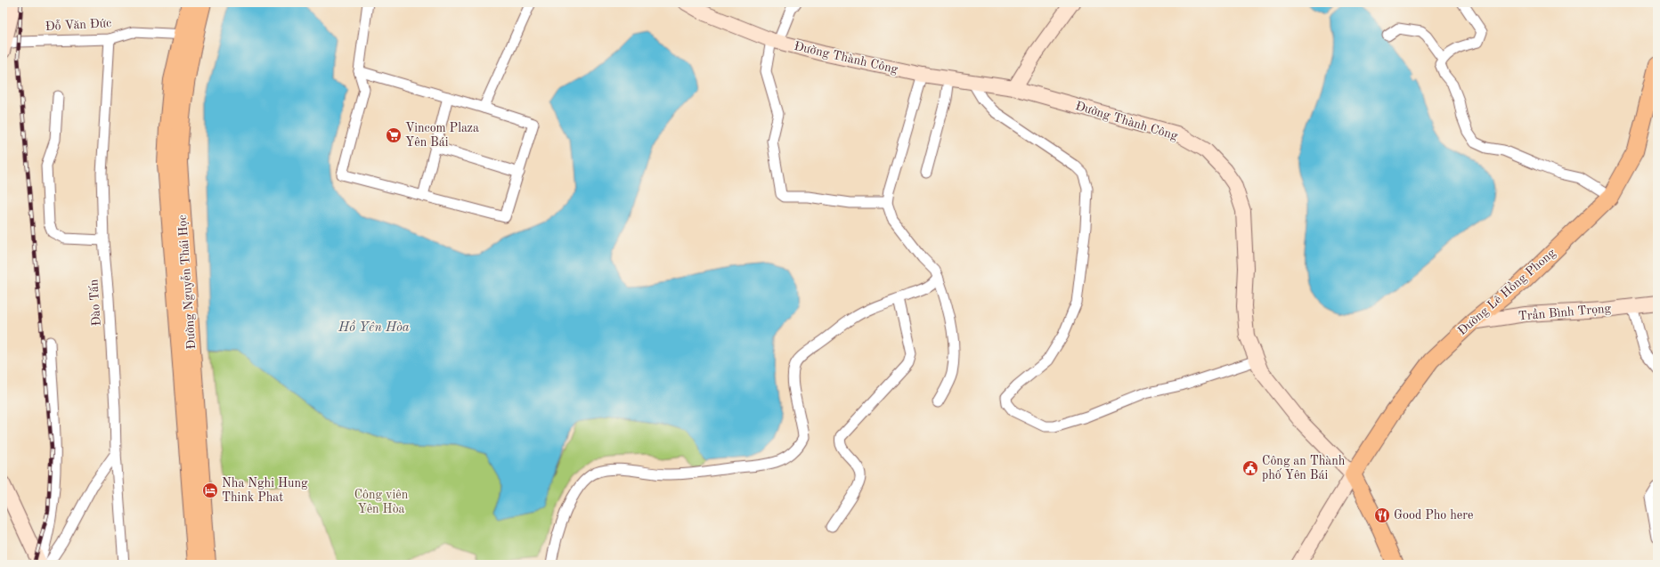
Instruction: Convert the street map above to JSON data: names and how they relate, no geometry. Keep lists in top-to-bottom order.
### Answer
{
  "streets": {
    "main road": [
      "Đường Thành Công",
      "Đường Nguyễn Thái Học",
      "Đường Lê Hồng Phong",
      "Trần Bình Trọng"
    ],
    "street": ["Đỗ Văn Đức", "Đào Tấn"]
  },
  "crossings": [
    ["Đỗ Văn Đức", "Đường Nguyễn Thái Học"],
    ["Đỗ Văn Đức", "Đào Tấn"],
    ["Đường Thành Công", "Đường Lê Hồng Phong"],
    ["Đường Lê Hồng Phong", "Trần Bình Trọng"]
  ],
  "water": ["Hồ Yên Hòa"],
  "parks": ["Công viên Yên Hòa"],
  "places": {
    "supermarket": ["Vincom Plaza Yên Bái"],
    "public building": ["Công an Thành phố Yên Bái"],
    "hotel": ["Nha Nghi Hung Think Phat"],
    "restaurant": ["Good Pho here"]
  }
}
